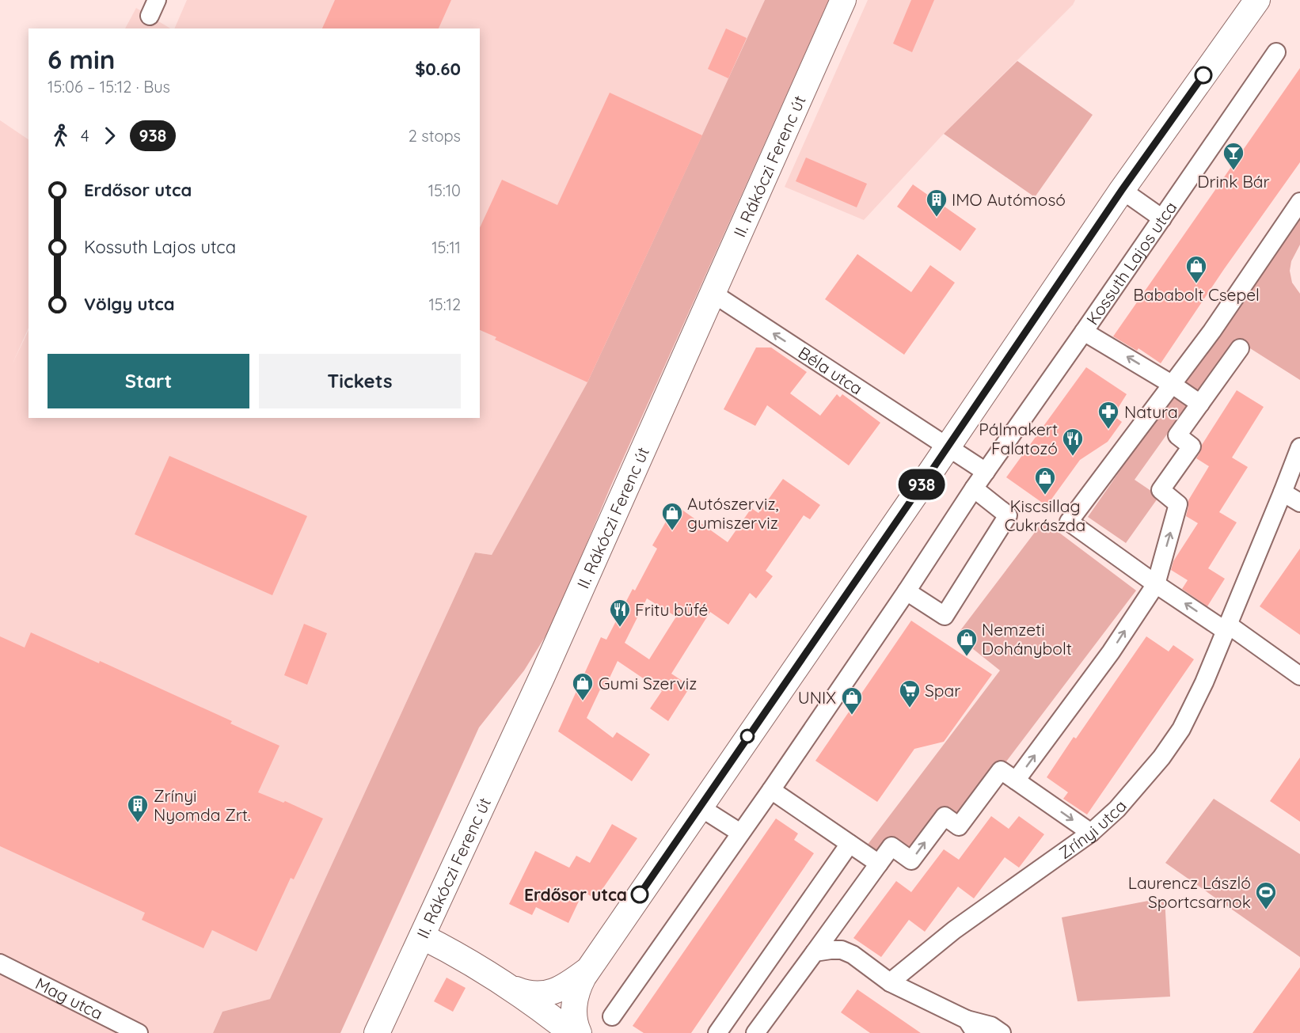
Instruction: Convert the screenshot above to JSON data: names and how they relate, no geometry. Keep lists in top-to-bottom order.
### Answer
{
  "streets": {
    "street": [
      "II. Rákóczi Ferenc út",
      "Kossuth Lajos utca",
      "Béla utca",
      "Zrínyi utca",
      "Mag utca"
    ]
  },
  "crossings": [
    ["II. Rákóczi Ferenc út", "Béla utca"],
    ["Kossuth Lajos utca", "Béla utca"]
  ],
  "one_way": ["Béla utca"],
  "places": {
    "bar": ["Drink Bár"],
    "building": ["IMO Autómosó", "Zrínyi Nyomda Zrt."],
    "shop": [
      "Bababolt Csepel",
      "Kiscsillag Cukrászda",
      "Autószerviz, gumiszerviz",
      "Nemzeti Dohánybolt",
      "Gumi Szerviz",
      "UNIX"
    ],
    "pharmacy": ["Natura"],
    "restaurant": ["Pálmakert Falatozó", "Fritu büfé"],
    "supermarket": ["Spar"],
    "other": ["Erdősor utca"],
    "sports": ["Laurencz László Sportcsarnok"]
  },
  "lines": ["bus line 938"],
  "page": {
    "on_map": "938",
    "heading": ["6 min", "15:06 – 15:12 · Bus", "$0.60"],
    "legs": ["4", "938", "2 stops"],
    "list": [
      {
        "name": "Erdősor utca",
        "value": "15:10"
      },
      {
        "name": "Kossuth Lajos utca",
        "value": "15:11"
      },
      {
        "name": "Völgy utca",
        "value": "15:12"
      }
    ],
    "buttons": ["Start", "Tickets"]
  }
}
